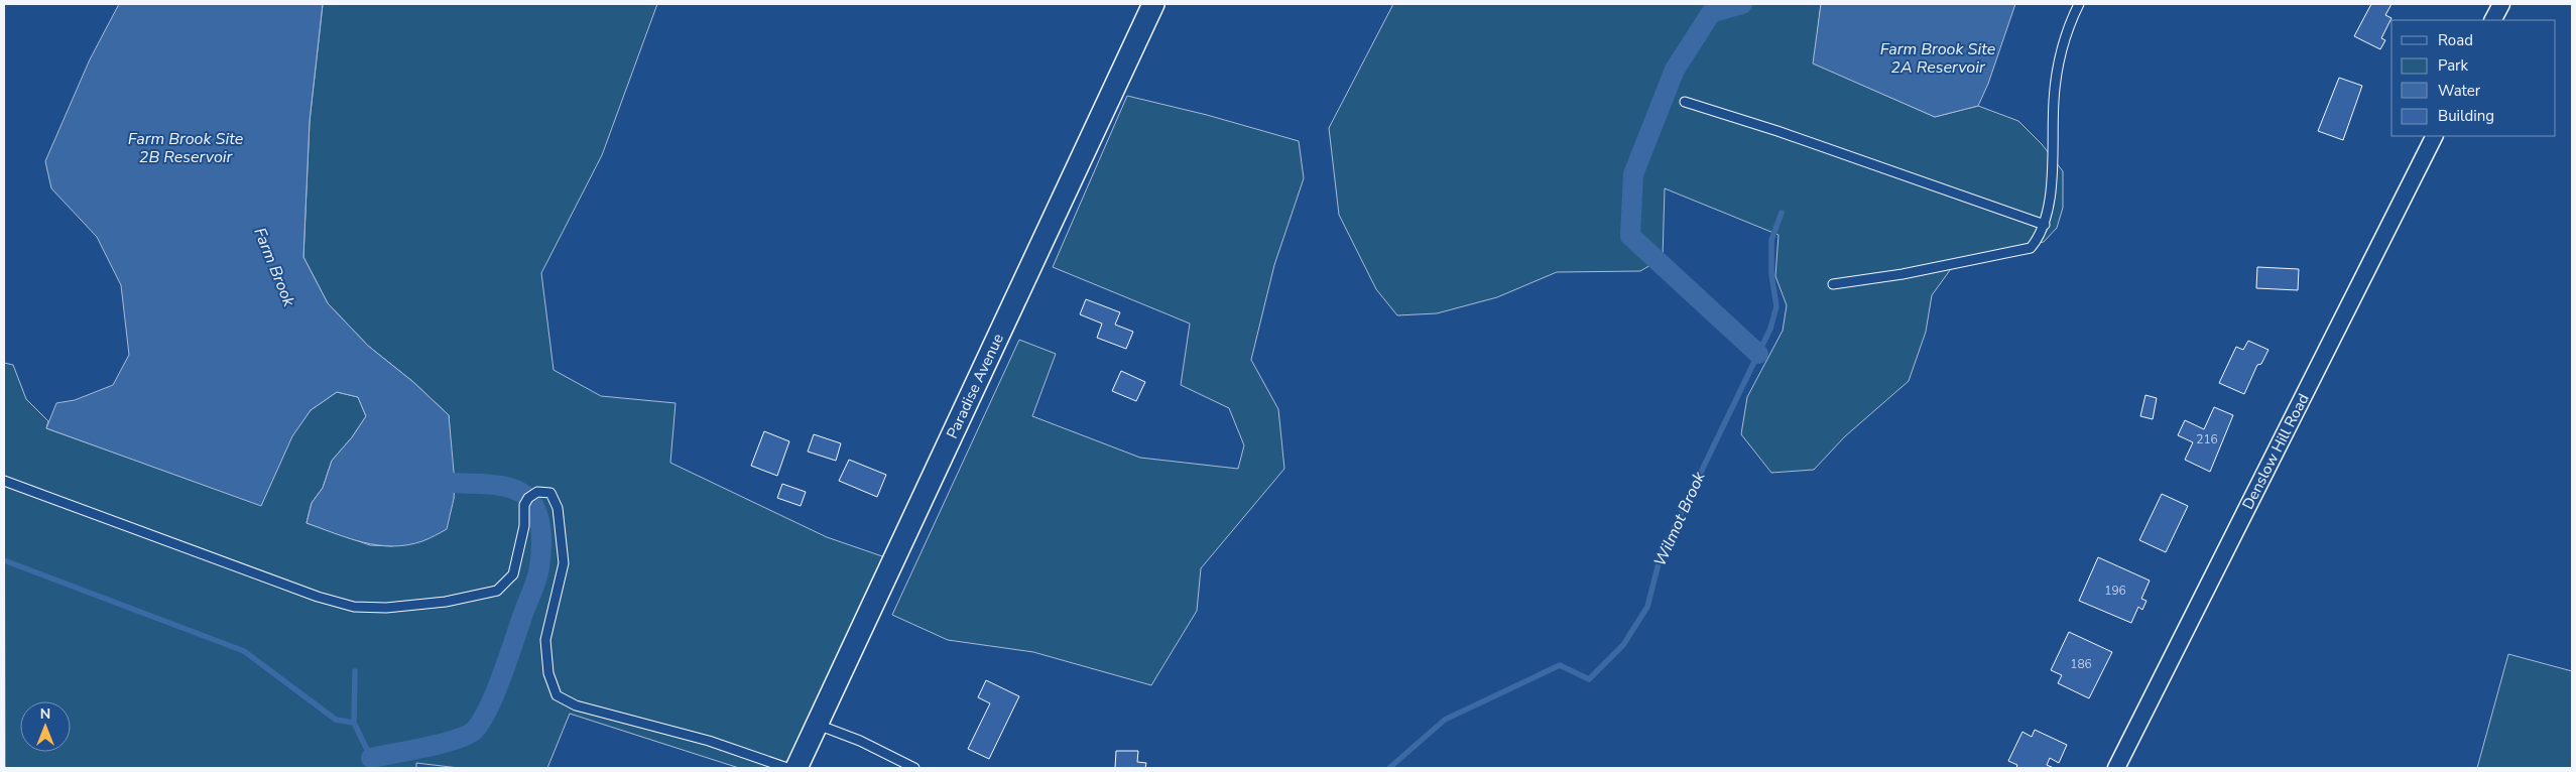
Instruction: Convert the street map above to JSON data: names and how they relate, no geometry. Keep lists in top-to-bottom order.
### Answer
{
  "streets": {
    "street": ["Paradise Avenue", "Denslow Hill Road"]
  },
  "water": [
    "Farm Brook Site 2A Reservoir",
    "Farm Brook Site 2B Reservoir",
    "Farm Brook",
    "Wilmot Brook"
  ],
  "house_numbers": ["216", "196", "186"],
  "legend": [
    "Road",
    "Park",
    "Water",
    "Building"
  ],
  "north": "top"
}
